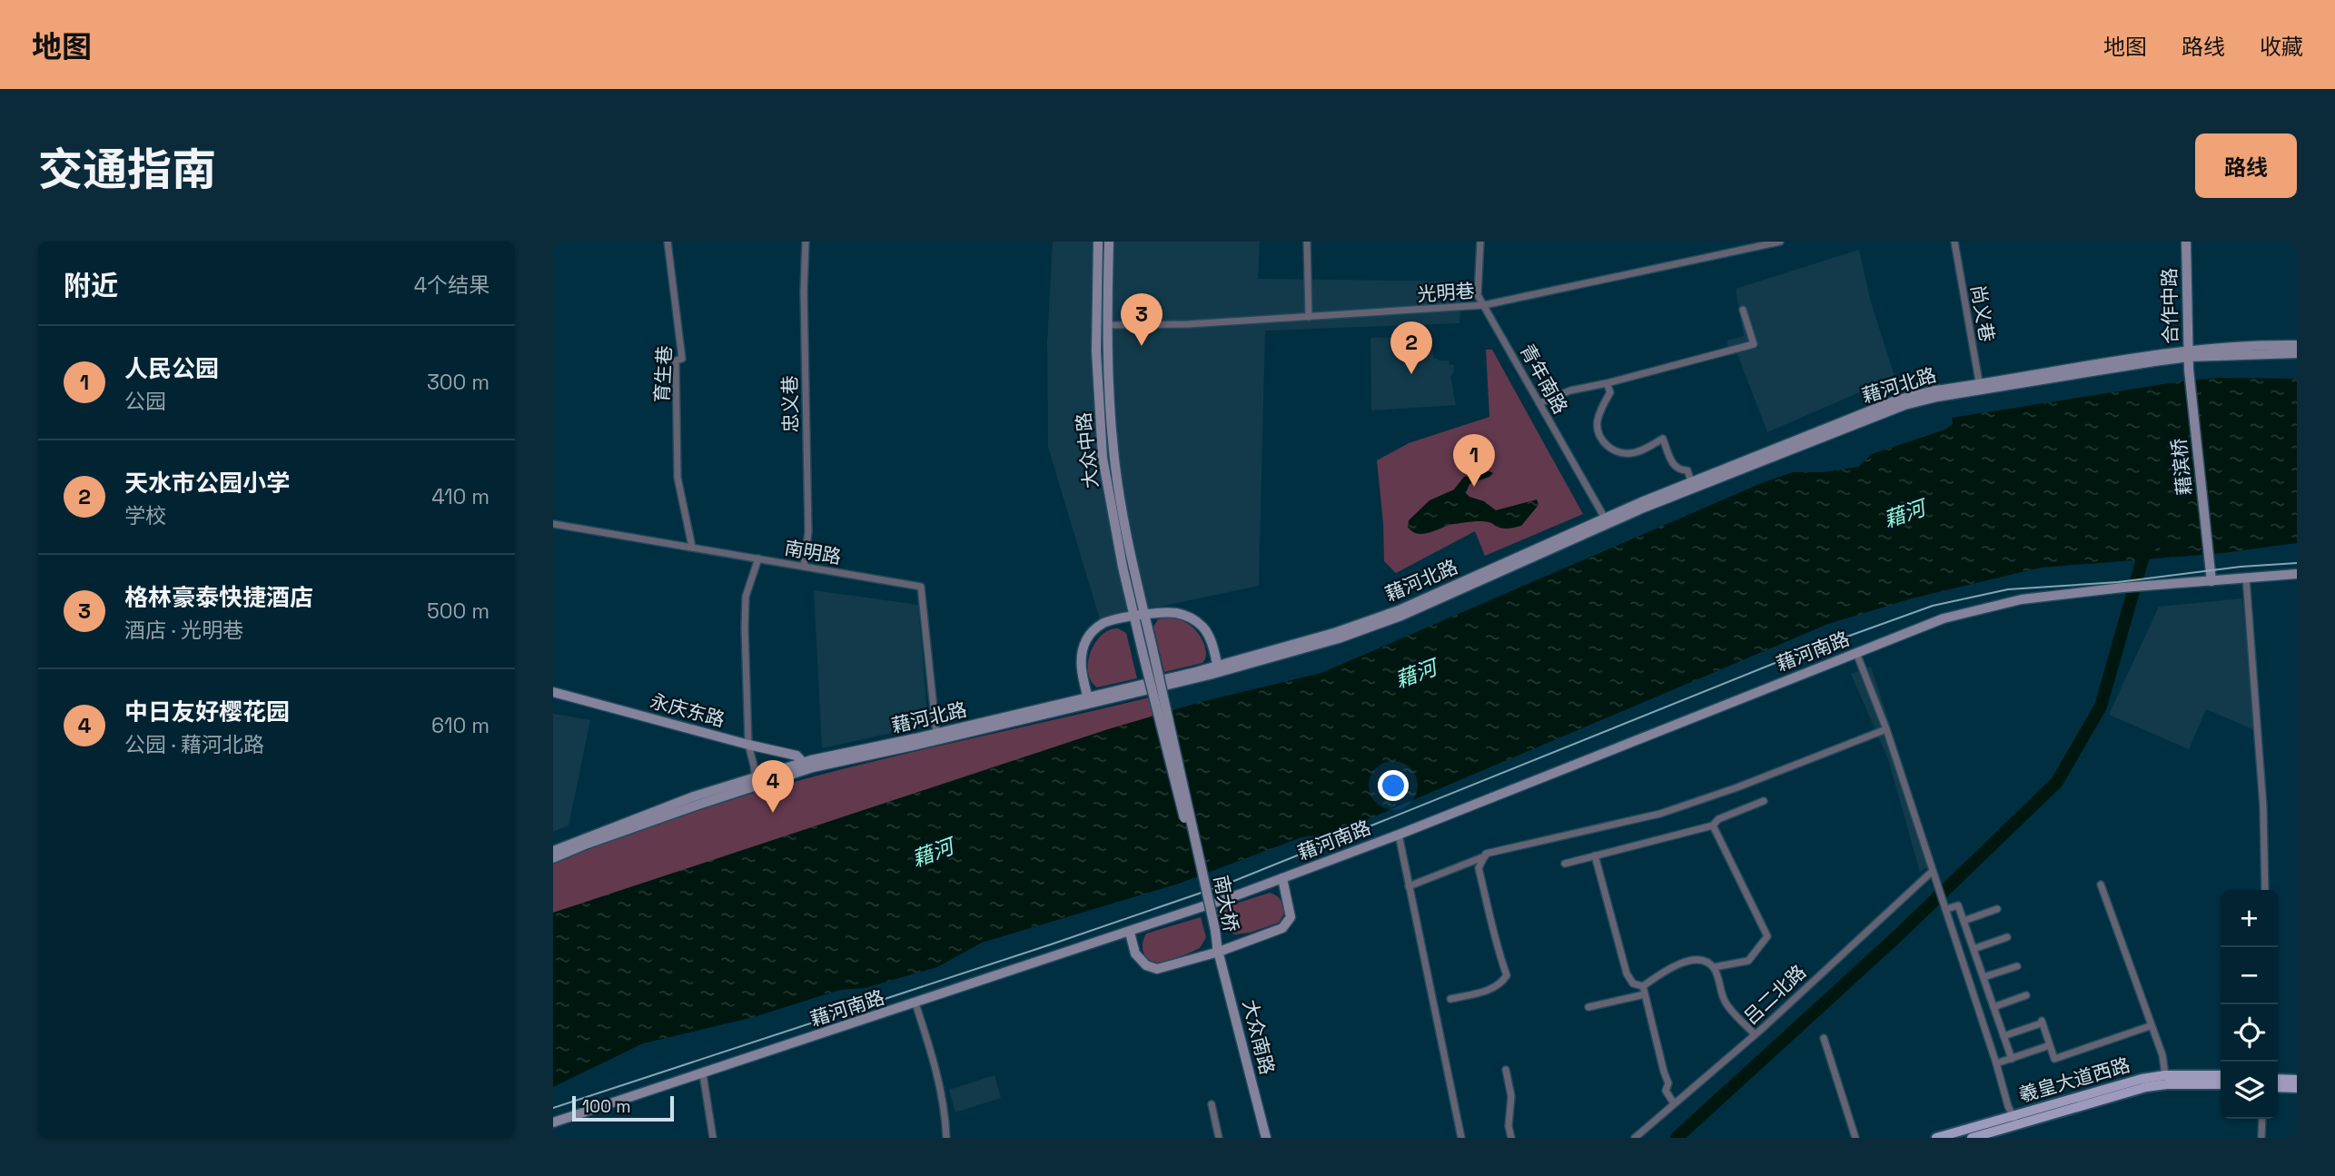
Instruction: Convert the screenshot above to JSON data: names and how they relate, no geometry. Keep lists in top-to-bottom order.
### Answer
{
  "streets": {
    "main road": [
      "合作中路",
      "藉河北路",
      "大众中路",
      "藉滨桥",
      "藉河南路",
      "永庆东路",
      "南大桥",
      "大众南路",
      "羲皇大道西路"
    ],
    "street": [
      "光明巷",
      "尚义巷",
      "育生巷",
      "青年南路",
      "忠义巷",
      "南明路",
      "吕二北路"
    ]
  },
  "crossings": [
    ["光明巷", "青年南路"],
    ["光明巷", "大众中路"],
    ["合作中路", "藉河北路"],
    ["合作中路", "藉滨桥"],
    ["尚义巷", "藉河北路"],
    ["育生巷", "南明路"],
    ["青年南路", "藉河北路"],
    ["藉河北路", "南明路"],
    ["藉河北路", "永庆东路"],
    ["忠义巷", "南明路"],
    ["大众中路", "南大桥"],
    ["藉滨桥", "藉河南路"],
    ["南大桥", "大众南路"]
  ],
  "water": ["藉河"],
  "scale_bar": "100 m",
  "page": {
    "header": "地图",
    "nav": ["地图", "路线", "收藏"],
    "title": "交通指南",
    "buttons": "路线",
    "heading": ["附近", "4个结果"],
    "pins": [
      "3",
      "2",
      "1",
      "4"
    ],
    "list": [
      {
        "mark": "1",
        "name": "人民公园",
        "note": "公园",
        "value": "300 m"
      },
      {
        "mark": "2",
        "name": "天水市公园小学",
        "note": "学校",
        "value": "410 m"
      },
      {
        "mark": "3",
        "name": "格林豪泰快捷酒店",
        "note": "酒店 · 光明巷",
        "value": "500 m"
      },
      {
        "mark": "4",
        "name": "中日友好樱花园",
        "note": "公园 · 藉河北路",
        "value": "610 m"
      }
    ],
    "map_buttons": ["+", "−"],
    "scale": "100 m"
  }
}
